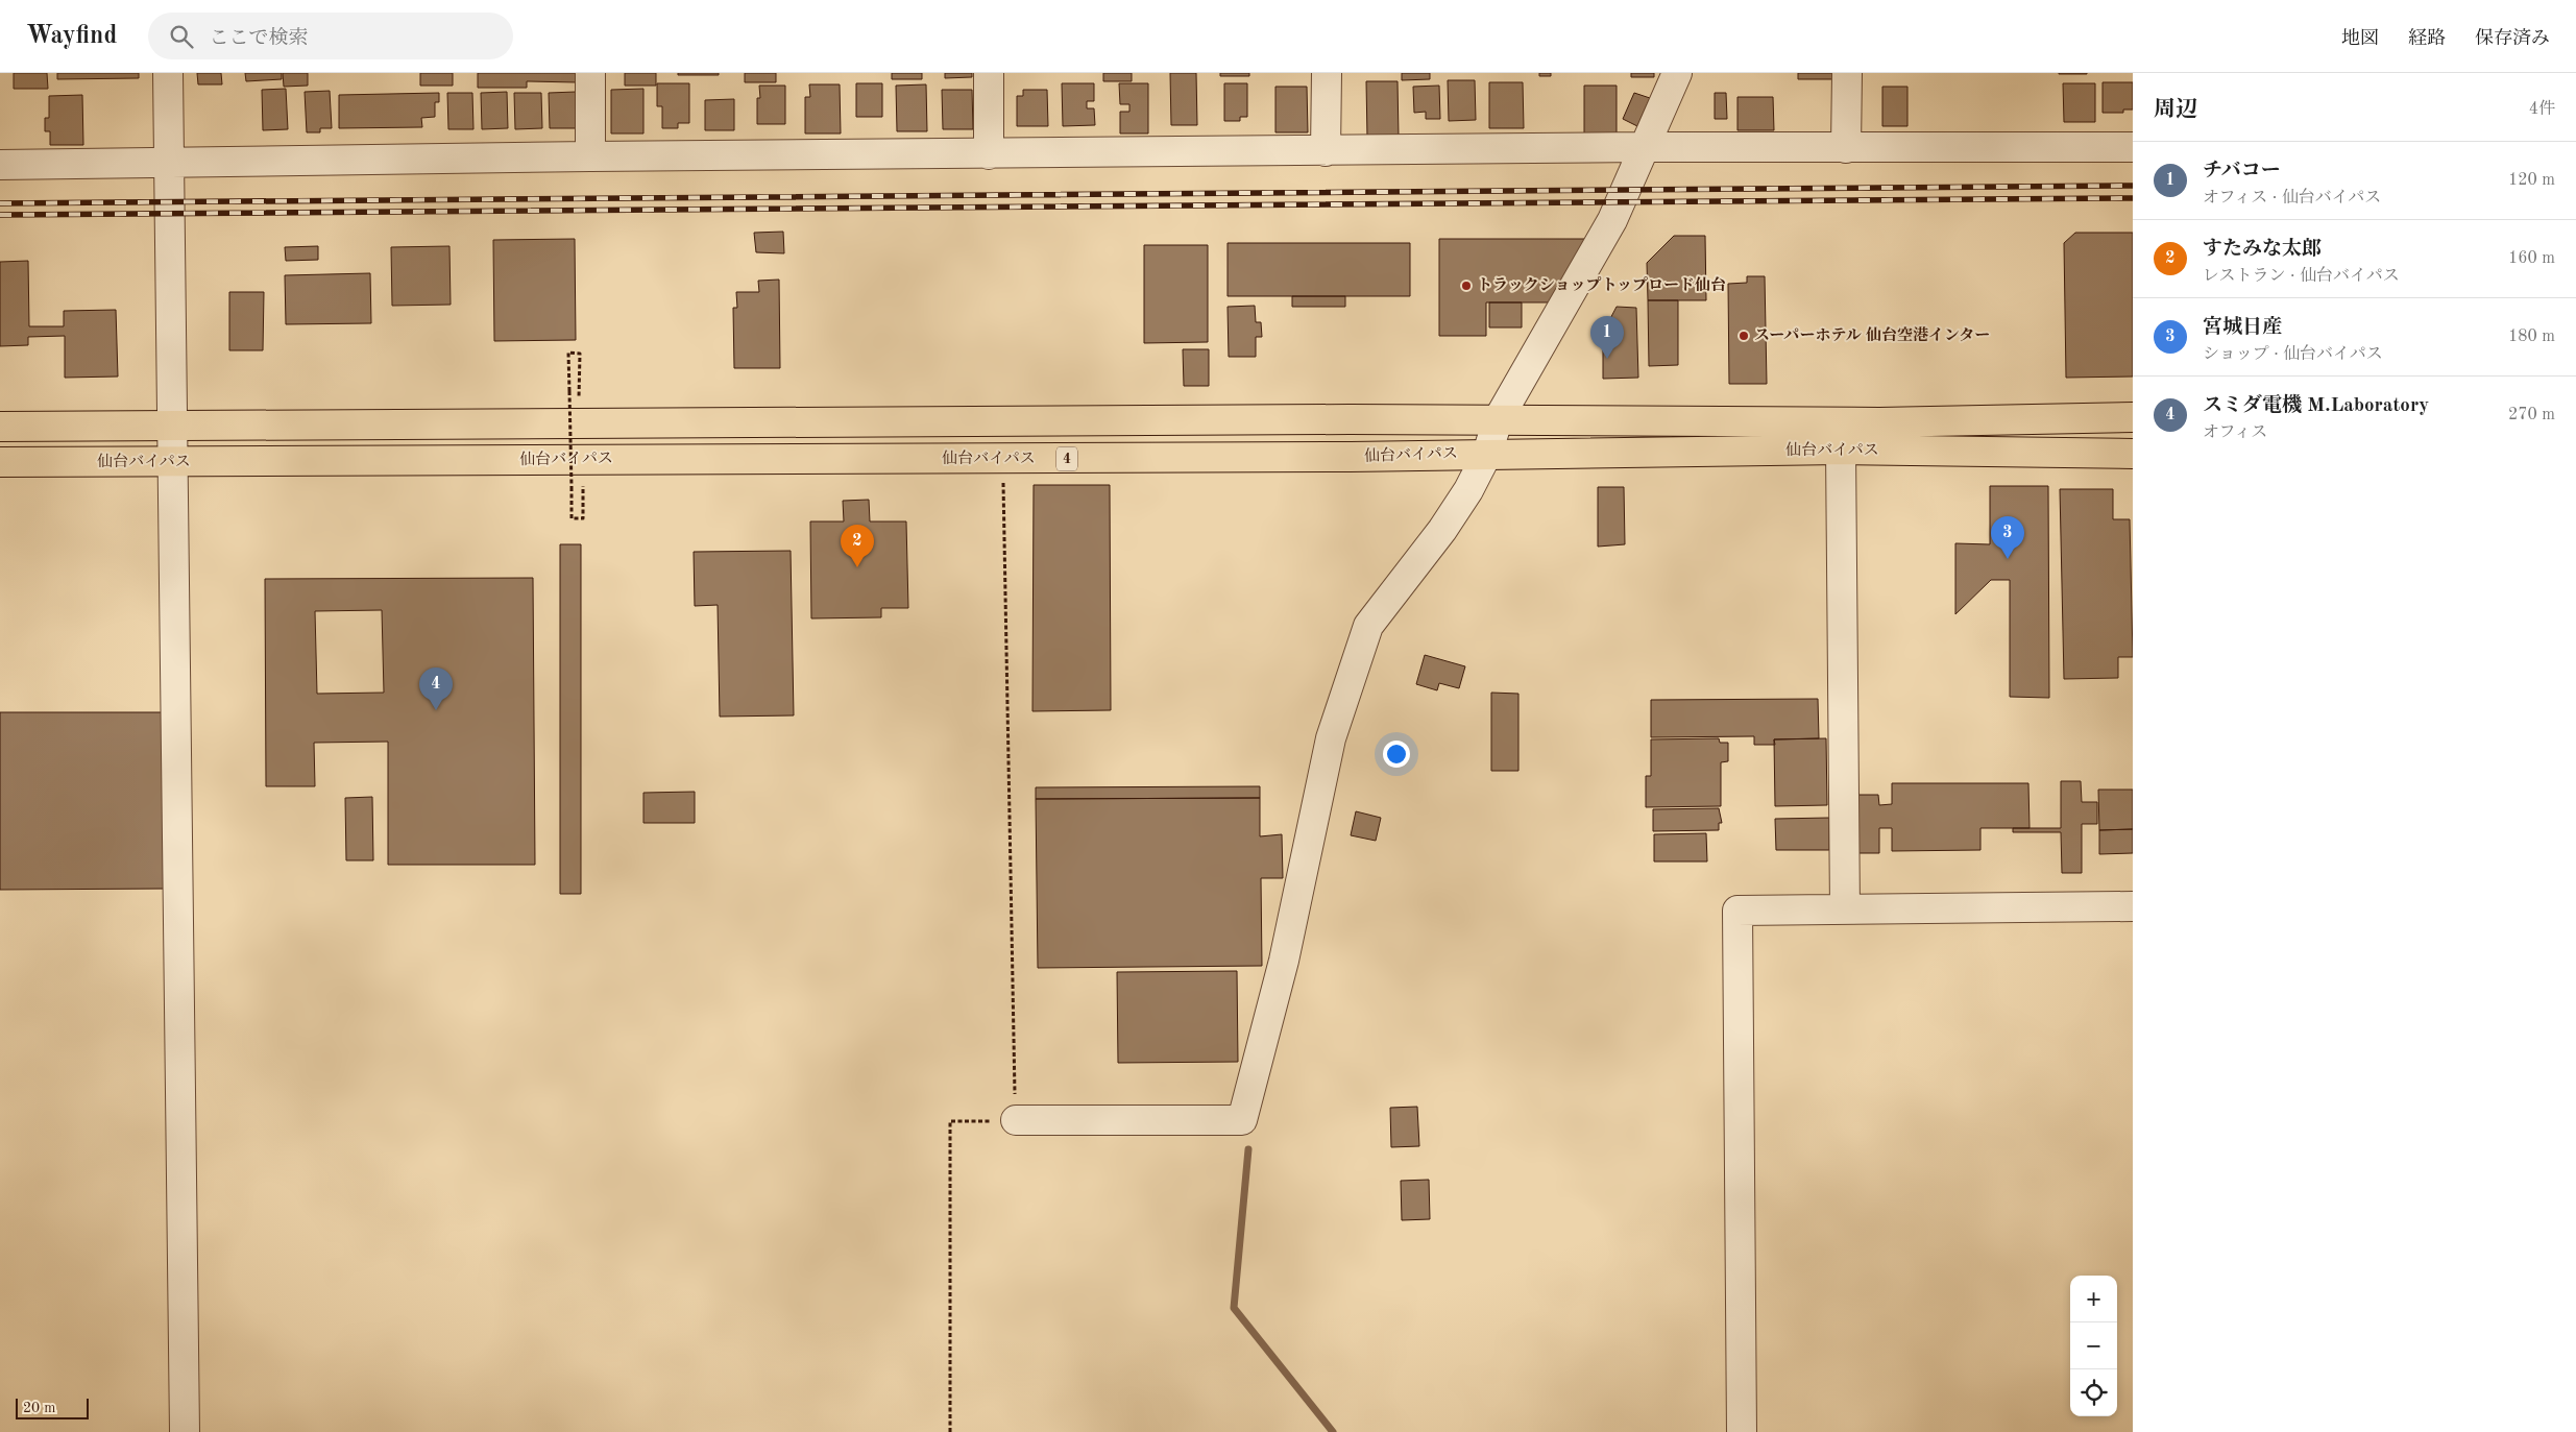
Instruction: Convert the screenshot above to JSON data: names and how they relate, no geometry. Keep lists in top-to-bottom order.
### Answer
{
  "streets": {
    "highway": ["仙台バイパス", "4"]
  },
  "places": ["トラックショップトップロード仙台", "スーパーホテル 仙台空港インター"],
  "scale_bar": "20 m",
  "page": {
    "header": "Wayfind",
    "search": "ここで検索",
    "nav": ["地図", "経路", "保存済み"],
    "heading": ["周辺", "4件"],
    "list": [
      {
        "mark": "1",
        "name": "チバコー",
        "note": "オフィス · 仙台バイパス",
        "value": "120 m"
      },
      {
        "mark": "2",
        "name": "すたみな太郎",
        "note": "レストラン · 仙台バイパス",
        "value": "160 m"
      },
      {
        "mark": "3",
        "name": "宮城日産",
        "note": "ショップ · 仙台バイパス",
        "value": "180 m"
      },
      {
        "mark": "4",
        "name": "スミダ電機 M.Laboratory",
        "note": "オフィス",
        "value": "270 m"
      }
    ],
    "pins": [
      "1",
      "3",
      "2",
      "4"
    ],
    "map_buttons": ["+", "−"],
    "scale": "20 m"
  }
}
